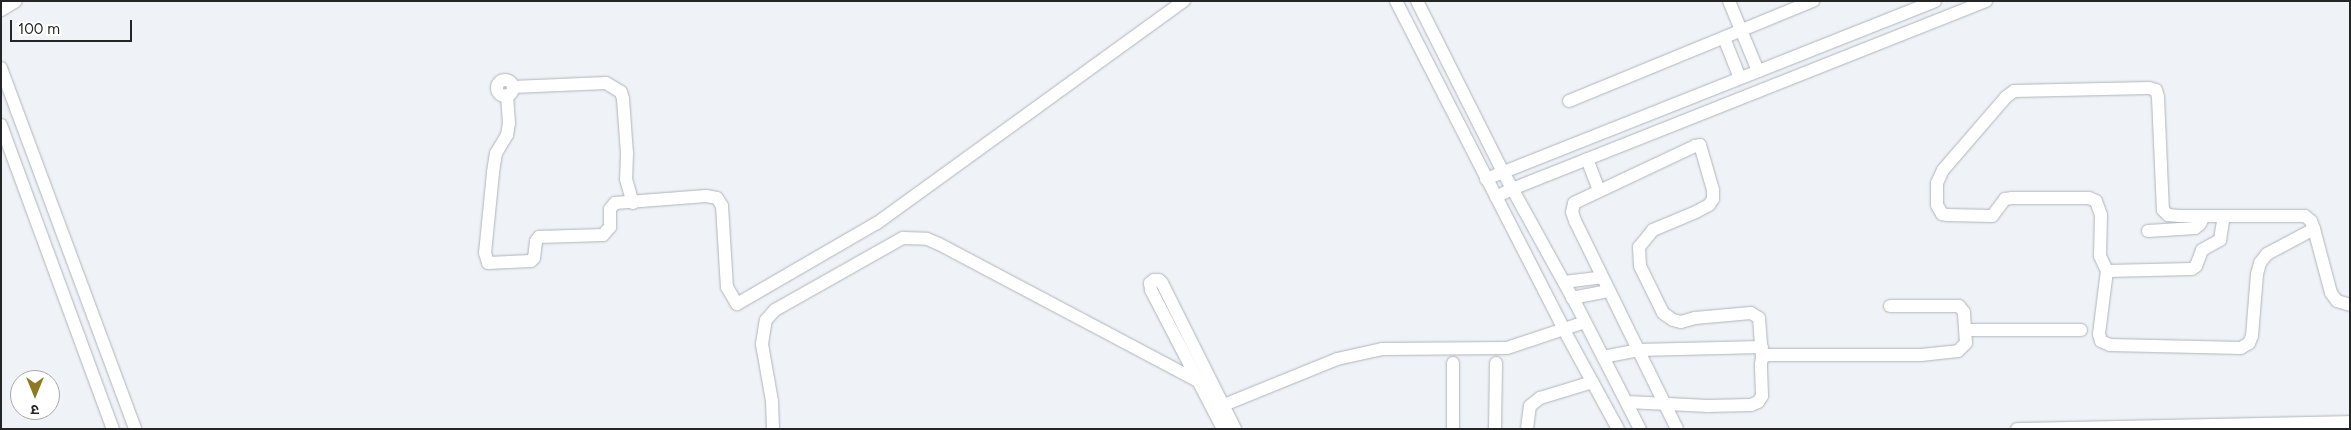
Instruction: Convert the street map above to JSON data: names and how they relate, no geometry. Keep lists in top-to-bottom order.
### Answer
{
  "scale_bar": "100 m",
  "north": "bottom"
}
